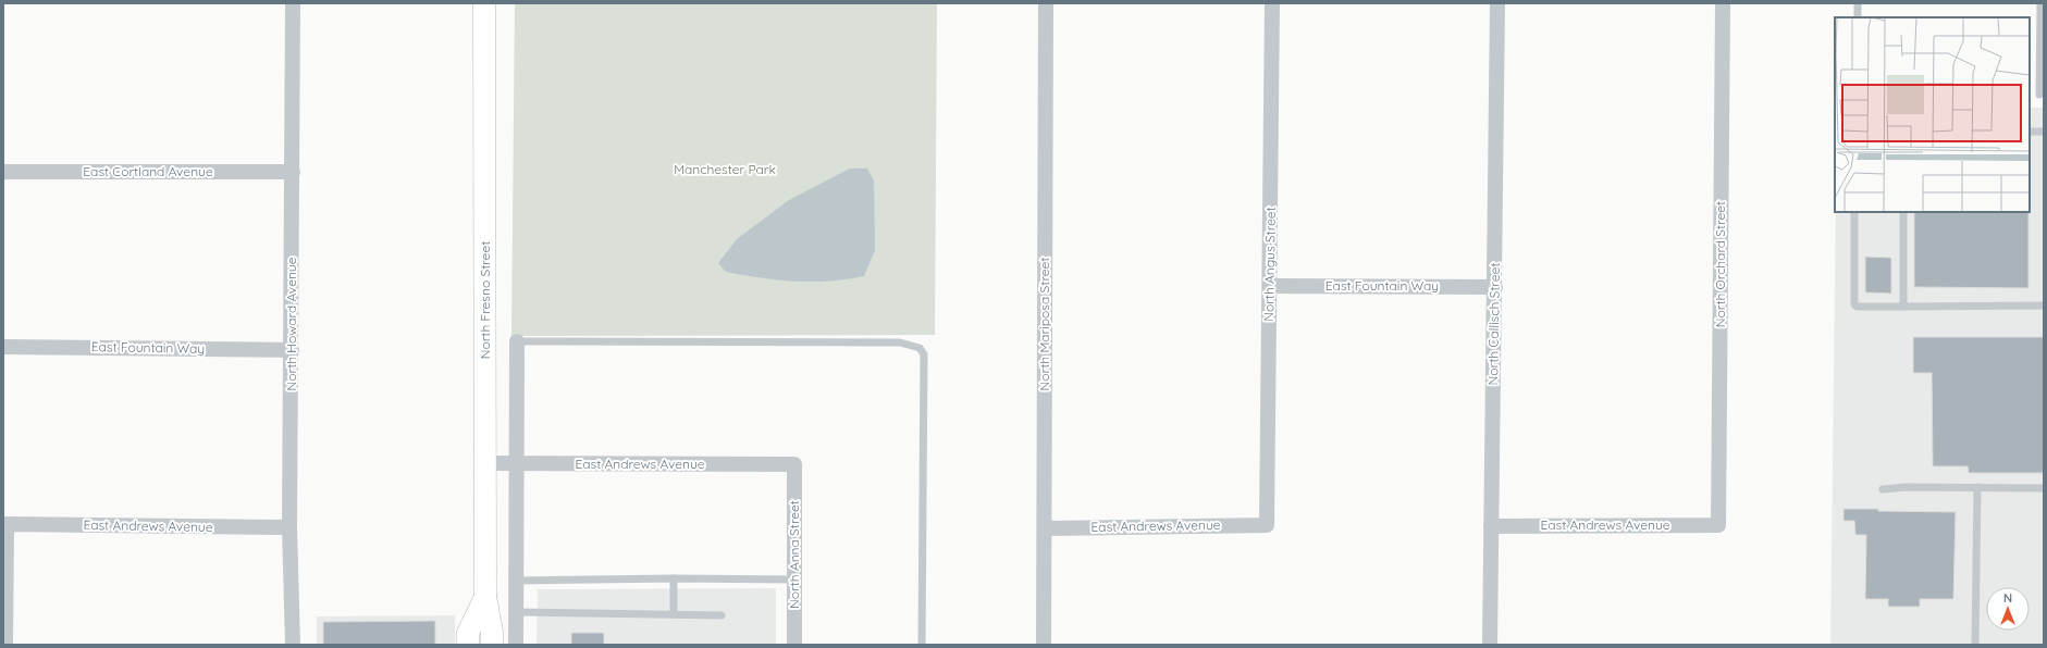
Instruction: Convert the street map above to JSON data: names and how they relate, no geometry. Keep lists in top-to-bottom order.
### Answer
{
  "streets": {
    "main road": ["North Fresno Street"],
    "street": [
      "East Cortland Avenue",
      "North Angus Street",
      "North Orchard Street",
      "East Fountain Way",
      "North Howard Avenue",
      "North Mariposa Street",
      "North Callisch Street",
      "East Andrews Avenue",
      "North Anna Street"
    ]
  },
  "crossings": [
    ["East Cortland Avenue", "North Howard Avenue"],
    ["North Angus Street", "East Fountain Way"],
    ["North Angus Street", "East Andrews Avenue"],
    ["North Orchard Street", "East Andrews Avenue"],
    ["East Fountain Way", "North Howard Avenue"],
    ["East Fountain Way", "North Callisch Street"],
    ["North Fresno Street", "East Andrews Avenue"],
    ["North Howard Avenue", "East Andrews Avenue"],
    ["North Mariposa Street", "East Andrews Avenue"],
    ["North Callisch Street", "East Andrews Avenue"],
    ["East Andrews Avenue", "North Anna Street"]
  ],
  "parks": ["Manchester Park"],
  "north": "top"
}
